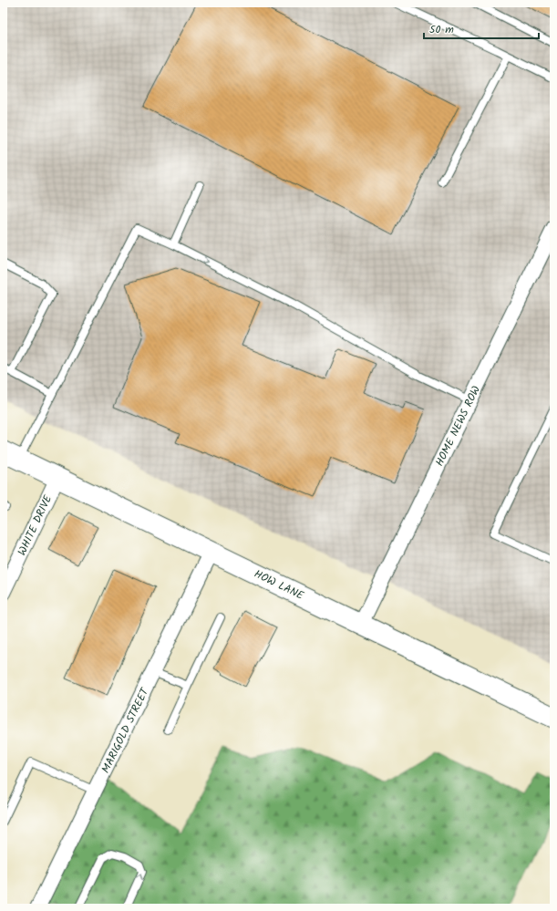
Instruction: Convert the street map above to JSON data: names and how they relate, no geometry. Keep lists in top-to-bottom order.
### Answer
{
  "streets": {
    "main road": ["HOW LANE"],
    "street": ["HOME NEWS ROW", "WHITE DRIVE", "MARIGOLD STREET"]
  },
  "crossings": [
    ["HOME NEWS ROW", "HOW LANE"],
    ["WHITE DRIVE", "HOW LANE"],
    ["HOW LANE", "MARIGOLD STREET"]
  ],
  "scale_bar": "50 m"
}
